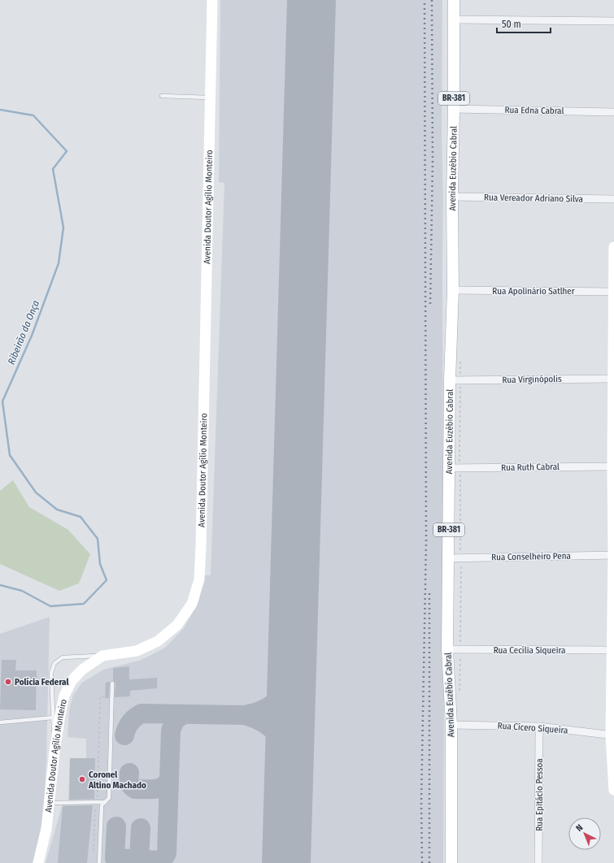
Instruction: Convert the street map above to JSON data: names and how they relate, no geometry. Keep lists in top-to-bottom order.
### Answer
{
  "streets": {
    "main road": ["BR-381", "Avenida Euzébio Cabral"],
    "street": [
      "Rua Edna Cabral",
      "Rua Vereador Adriano Silva",
      "Avenida Doutor Agílio Monteiro",
      "Rua Apolinário Satlher",
      "Rua Virginópolis",
      "Rua Ruth Cabral",
      "Rua Conselheiro Pena",
      "Rua Cecília Siqueira",
      "Rua Cícero Siqueira",
      "Rua Epitácio Pessoa"
    ]
  },
  "crossings": [
    ["Rua Edna Cabral", "Avenida Euzébio Cabral"],
    ["Avenida Euzébio Cabral", "Rua Vereador Adriano Silva"],
    ["Avenida Euzébio Cabral", "Rua Apolinário Satlher"],
    ["Avenida Euzébio Cabral", "Rua Virginópolis"],
    ["Avenida Euzébio Cabral", "Rua Ruth Cabral"],
    ["Avenida Euzébio Cabral", "Rua Conselheiro Pena"],
    ["Avenida Euzébio Cabral", "Rua Cecília Siqueira"],
    ["Avenida Euzébio Cabral", "Rua Cícero Siqueira"],
    ["Rua Cícero Siqueira", "Rua Epitácio Pessoa"]
  ],
  "water": ["Ribeirão da Onça"],
  "places": ["Polícia Federal", "Coronel Altino Machado"],
  "scale_bar": "50 m",
  "north": "top left"
}
